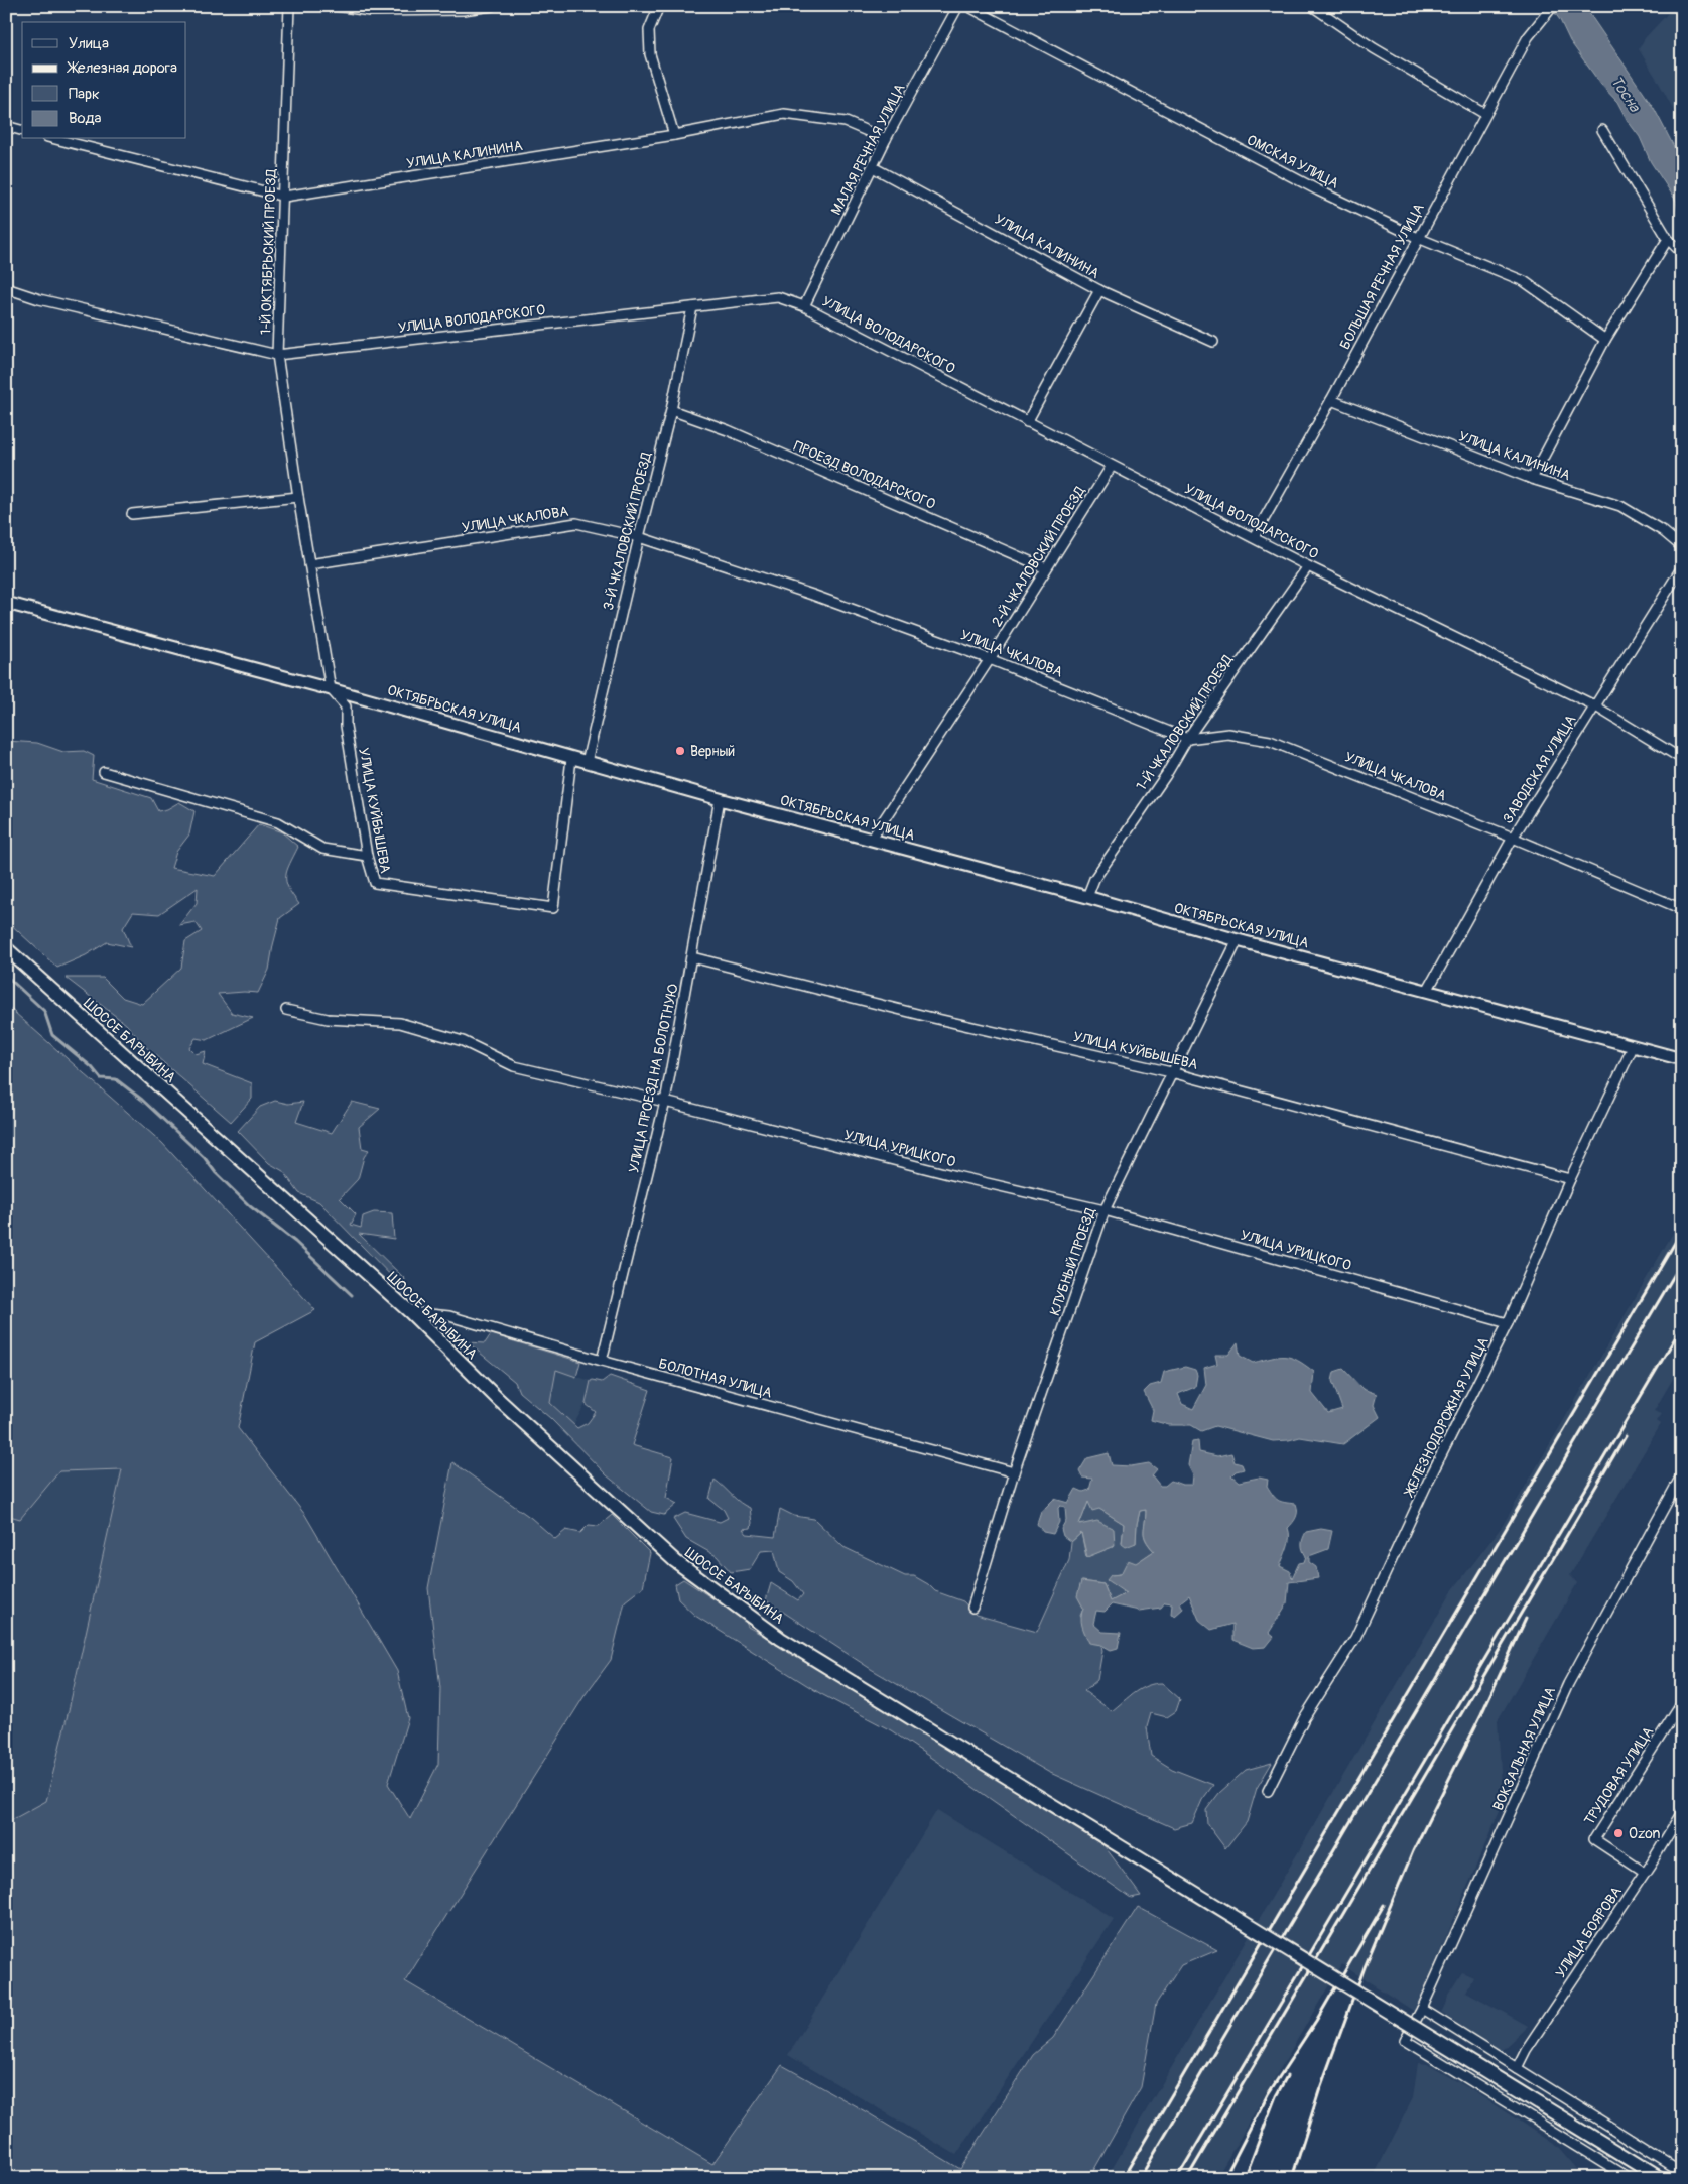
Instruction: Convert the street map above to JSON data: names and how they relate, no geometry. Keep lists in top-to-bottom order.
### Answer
{
  "streets": {
    "main road": ["ШОССЕ БАРЫБИНА"],
    "street": [
      "МАЛАЯ РЕЧНАЯ УЛИЦА",
      "УЛИЦА КАЛИНИНА",
      "ОМСКАЯ УЛИЦА",
      "1-Й ОКТЯБРЬСКИЙ ПРОЕЗД",
      "БОЛЬШАЯ РЕЧНАЯ УЛИЦА",
      "УЛИЦА ВОЛОДАРСКОГО",
      "ПРОЕЗД ВОЛОДАРСКОГО",
      "УЛИЦА ЧКАЛОВА",
      "3-Й ЧКАЛОВСКИЙ ПРОЕЗД",
      "2-Й ЧКАЛОВСКИЙ ПРОЕЗД",
      "ОКТЯБРЬСКАЯ УЛИЦА",
      "1-Й ЧКАЛОВСКИЙ ПРОЕЗД",
      "ЗАВОДСКАЯ УЛИЦА",
      "УЛИЦА КУЙБЫШЕВА",
      "УЛИЦА ПРОЕЗД НА БОЛОТНУЮ",
      "УЛИЦА УРИЦКОГО",
      "КЛУБНЫЙ ПРОЕЗД",
      "БОЛОТНАЯ УЛИЦА",
      "ЖЕЛЕЗНОДОРОЖНАЯ УЛИЦА",
      "ВОКЗАЛЬНАЯ УЛИЦА",
      "ТРУДОВАЯ УЛИЦА",
      "УЛИЦА БОЯРОВА"
    ]
  },
  "crossings": [
    ["МАЛАЯ РЕЧНАЯ УЛИЦА", "УЛИЦА КАЛИНИНА"],
    ["МАЛАЯ РЕЧНАЯ УЛИЦА", "УЛИЦА ВОЛОДАРСКОГО"],
    ["УЛИЦА КАЛИНИНА", "1-Й ОКТЯБРЬСКИЙ ПРОЕЗД"],
    ["УЛИЦА КАЛИНИНА", "БОЛЬШАЯ РЕЧНАЯ УЛИЦА"],
    ["ОМСКАЯ УЛИЦА", "БОЛЬШАЯ РЕЧНАЯ УЛИЦА"],
    ["1-Й ОКТЯБРЬСКИЙ ПРОЕЗД", "УЛИЦА ВОЛОДАРСКОГО"],
    ["1-Й ОКТЯБРЬСКИЙ ПРОЕЗД", "УЛИЦА ЧКАЛОВА"],
    ["1-Й ОКТЯБРЬСКИЙ ПРОЕЗД", "ОКТЯБРЬСКАЯ УЛИЦА"],
    ["1-Й ОКТЯБРЬСКИЙ ПРОЕЗД", "УЛИЦА КУЙБЫШЕВА"],
    ["БОЛЬШАЯ РЕЧНАЯ УЛИЦА", "УЛИЦА ВОЛОДАРСКОГО"],
    ["УЛИЦА ВОЛОДАРСКОГО", "3-Й ЧКАЛОВСКИЙ ПРОЕЗД"],
    ["УЛИЦА ВОЛОДАРСКОГО", "2-Й ЧКАЛОВСКИЙ ПРОЕЗД"],
    ["УЛИЦА ВОЛОДАРСКОГО", "1-Й ЧКАЛОВСКИЙ ПРОЕЗД"],
    ["УЛИЦА ВОЛОДАРСКОГО", "ЗАВОДСКАЯ УЛИЦА"],
    ["ПРОЕЗД ВОЛОДАРСКОГО", "3-Й ЧКАЛОВСКИЙ ПРОЕЗД"],
    ["ПРОЕЗД ВОЛОДАРСКОГО", "2-Й ЧКАЛОВСКИЙ ПРОЕЗД"],
    ["УЛИЦА ЧКАЛОВА", "3-Й ЧКАЛОВСКИЙ ПРОЕЗД"],
    ["УЛИЦА ЧКАЛОВА", "2-Й ЧКАЛОВСКИЙ ПРОЕЗД"],
    ["УЛИЦА ЧКАЛОВА", "1-Й ЧКАЛОВСКИЙ ПРОЕЗД"],
    ["УЛИЦА ЧКАЛОВА", "ЗАВОДСКАЯ УЛИЦА"],
    ["3-Й ЧКАЛОВСКИЙ ПРОЕЗД", "ОКТЯБРЬСКАЯ УЛИЦА"],
    ["2-Й ЧКАЛОВСКИЙ ПРОЕЗД", "ОКТЯБРЬСКАЯ УЛИЦА"],
    ["ОКТЯБРЬСКАЯ УЛИЦА", "1-Й ЧКАЛОВСКИЙ ПРОЕЗД"],
    ["ОКТЯБРЬСКАЯ УЛИЦА", "ЗАВОДСКАЯ УЛИЦА"],
    ["ОКТЯБРЬСКАЯ УЛИЦА", "УЛИЦА КУЙБЫШЕВА"],
    ["ОКТЯБРЬСКАЯ УЛИЦА", "УЛИЦА ПРОЕЗД НА БОЛОТНУЮ"],
    ["ОКТЯБРЬСКАЯ УЛИЦА", "КЛУБНЫЙ ПРОЕЗД"],
    ["ОКТЯБРЬСКАЯ УЛИЦА", "ЖЕЛЕЗНОДОРОЖНАЯ УЛИЦА"],
    ["УЛИЦА КУЙБЫШЕВА", "УЛИЦА ПРОЕЗД НА БОЛОТНУЮ"],
    ["УЛИЦА КУЙБЫШЕВА", "КЛУБНЫЙ ПРОЕЗД"],
    ["УЛИЦА КУЙБЫШЕВА", "ЖЕЛЕЗНОДОРОЖНАЯ УЛИЦА"],
    ["ШОССЕ БАРЫБИНА", "БОЛОТНАЯ УЛИЦА"],
    ["УЛИЦА ПРОЕЗД НА БОЛОТНУЮ", "УЛИЦА УРИЦКОГО"],
    ["УЛИЦА ПРОЕЗД НА БОЛОТНУЮ", "БОЛОТНАЯ УЛИЦА"],
    ["УЛИЦА УРИЦКОГО", "КЛУБНЫЙ ПРОЕЗД"],
    ["УЛИЦА УРИЦКОГО", "ЖЕЛЕЗНОДОРОЖНАЯ УЛИЦА"],
    ["КЛУБНЫЙ ПРОЕЗД", "БОЛОТНАЯ УЛИЦА"],
    ["ТРУДОВАЯ УЛИЦА", "УЛИЦА БОЯРОВА"]
  ],
  "water": ["Тосна"],
  "places": ["Верный", "Ozon"],
  "legend": [
    "Улица",
    "Железная дорога",
    "Парк",
    "Вода"
  ]
}
